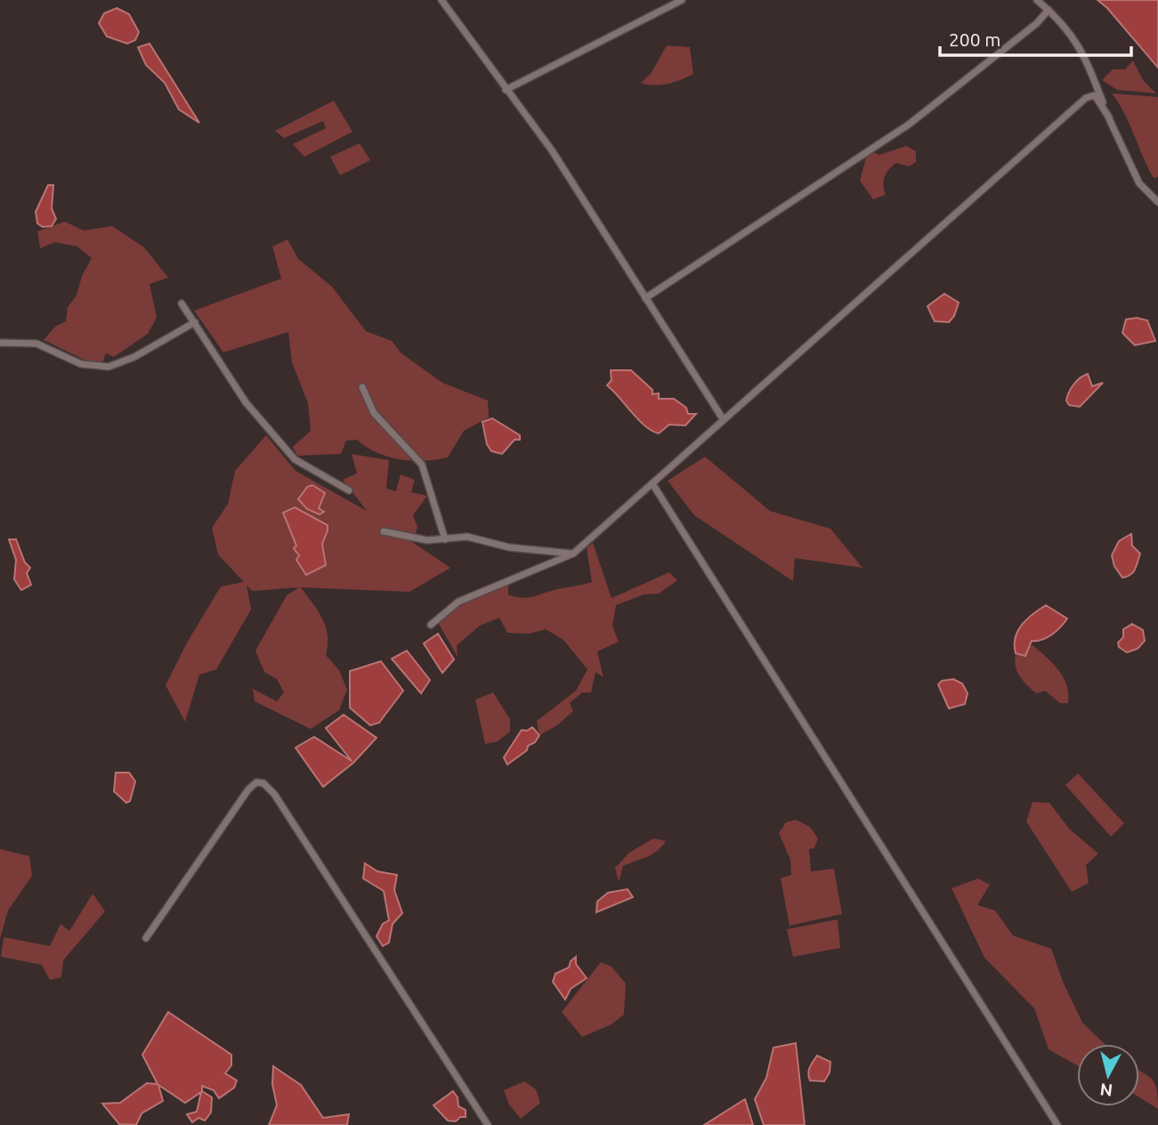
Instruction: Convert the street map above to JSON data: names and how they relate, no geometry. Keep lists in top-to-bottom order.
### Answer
{
  "scale_bar": "200 m",
  "north": "bottom"
}
